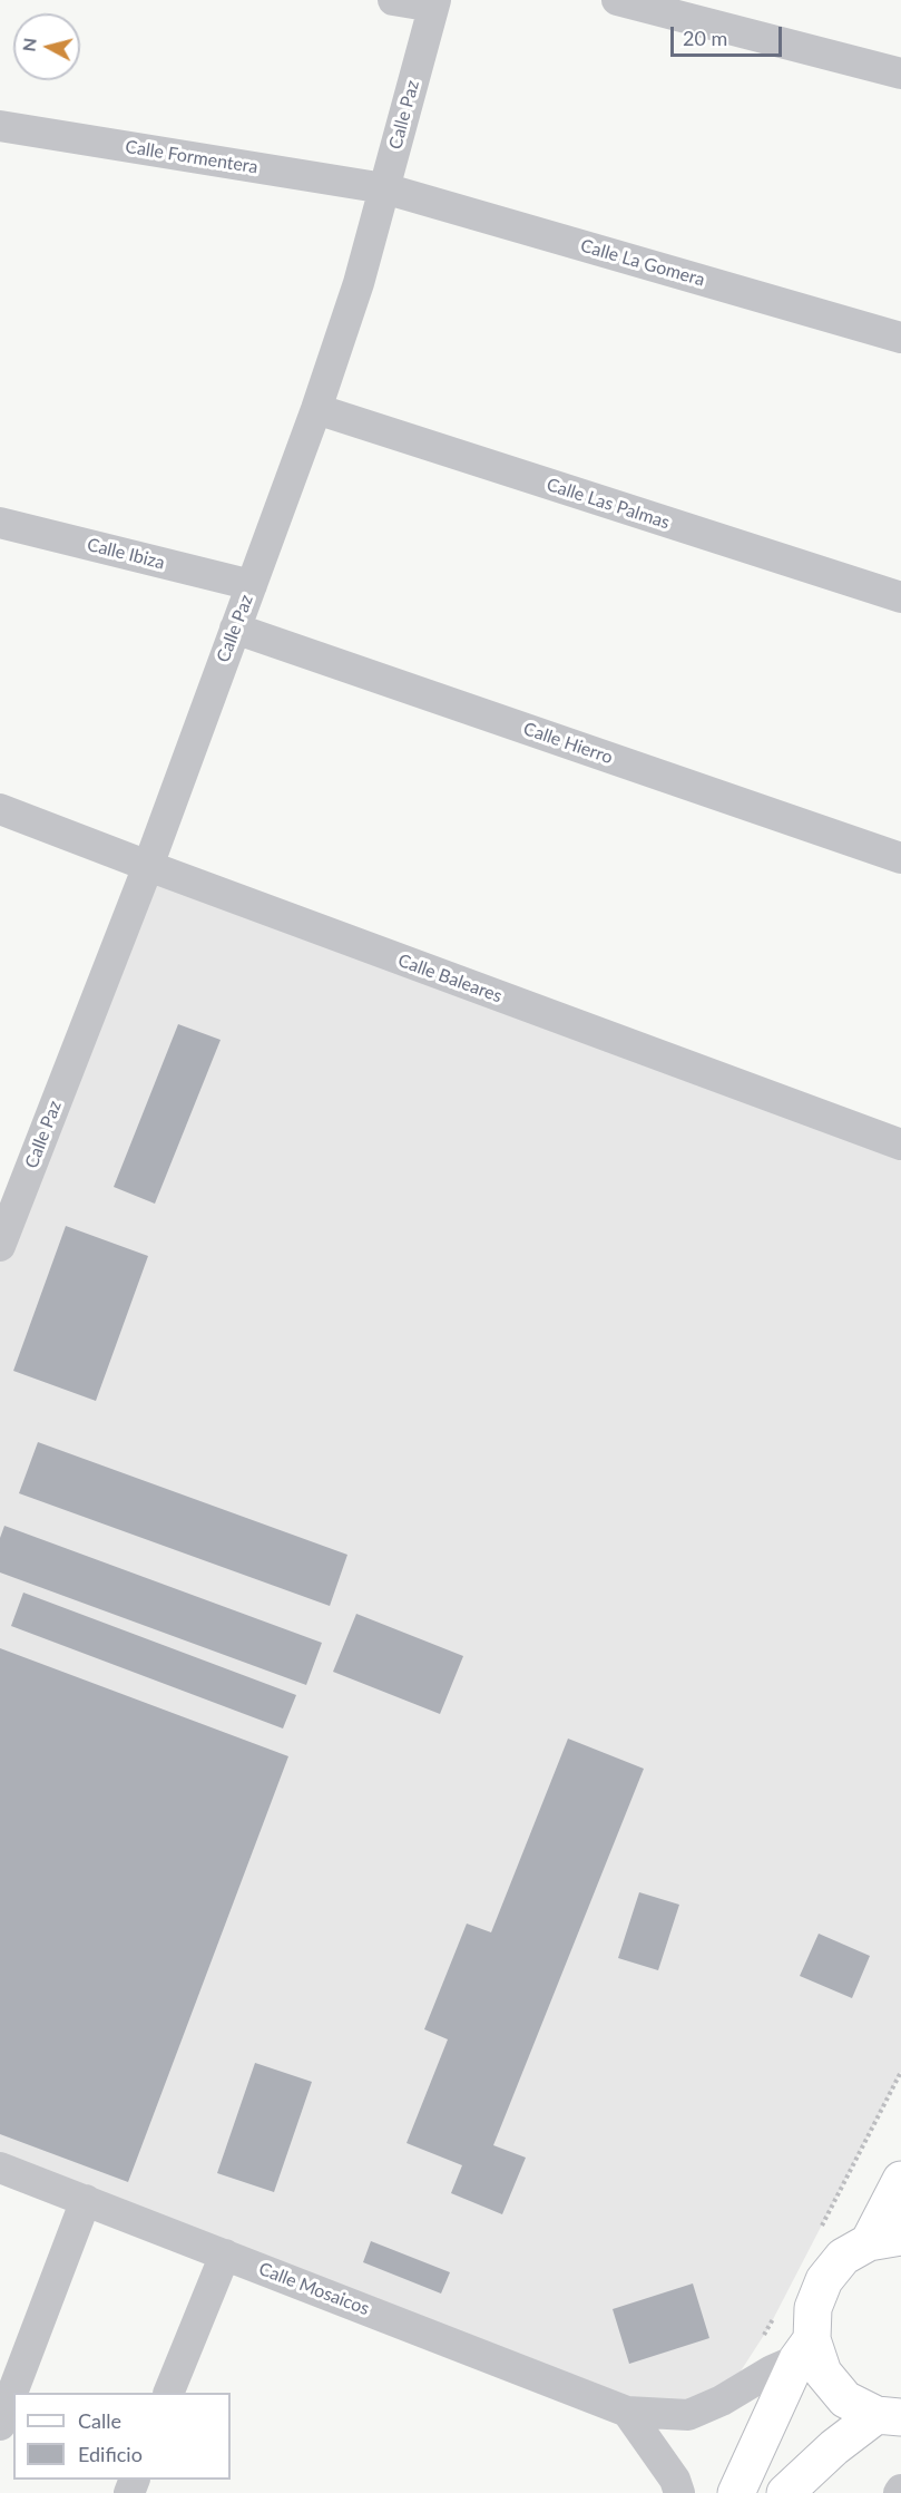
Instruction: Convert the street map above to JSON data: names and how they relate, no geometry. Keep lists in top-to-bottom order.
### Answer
{
  "streets": {
    "street": [
      "Calle Paz",
      "Calle Formentera",
      "Calle La Gomera",
      "Calle Las Palmas",
      "Calle Ibiza",
      "Calle Hierro",
      "Calle Baleares",
      "Calle Mosaicos"
    ]
  },
  "crossings": [
    ["Calle Paz", "Calle Formentera"],
    ["Calle Paz", "Calle La Gomera"],
    ["Calle Paz", "Calle Las Palmas"],
    ["Calle Paz", "Calle Ibiza"],
    ["Calle Paz", "Calle Hierro"],
    ["Calle Paz", "Calle Baleares"],
    ["Calle Formentera", "Calle La Gomera"]
  ],
  "legend": ["Calle", "Edificio"],
  "scale_bar": "20 m",
  "north": "left"
}
